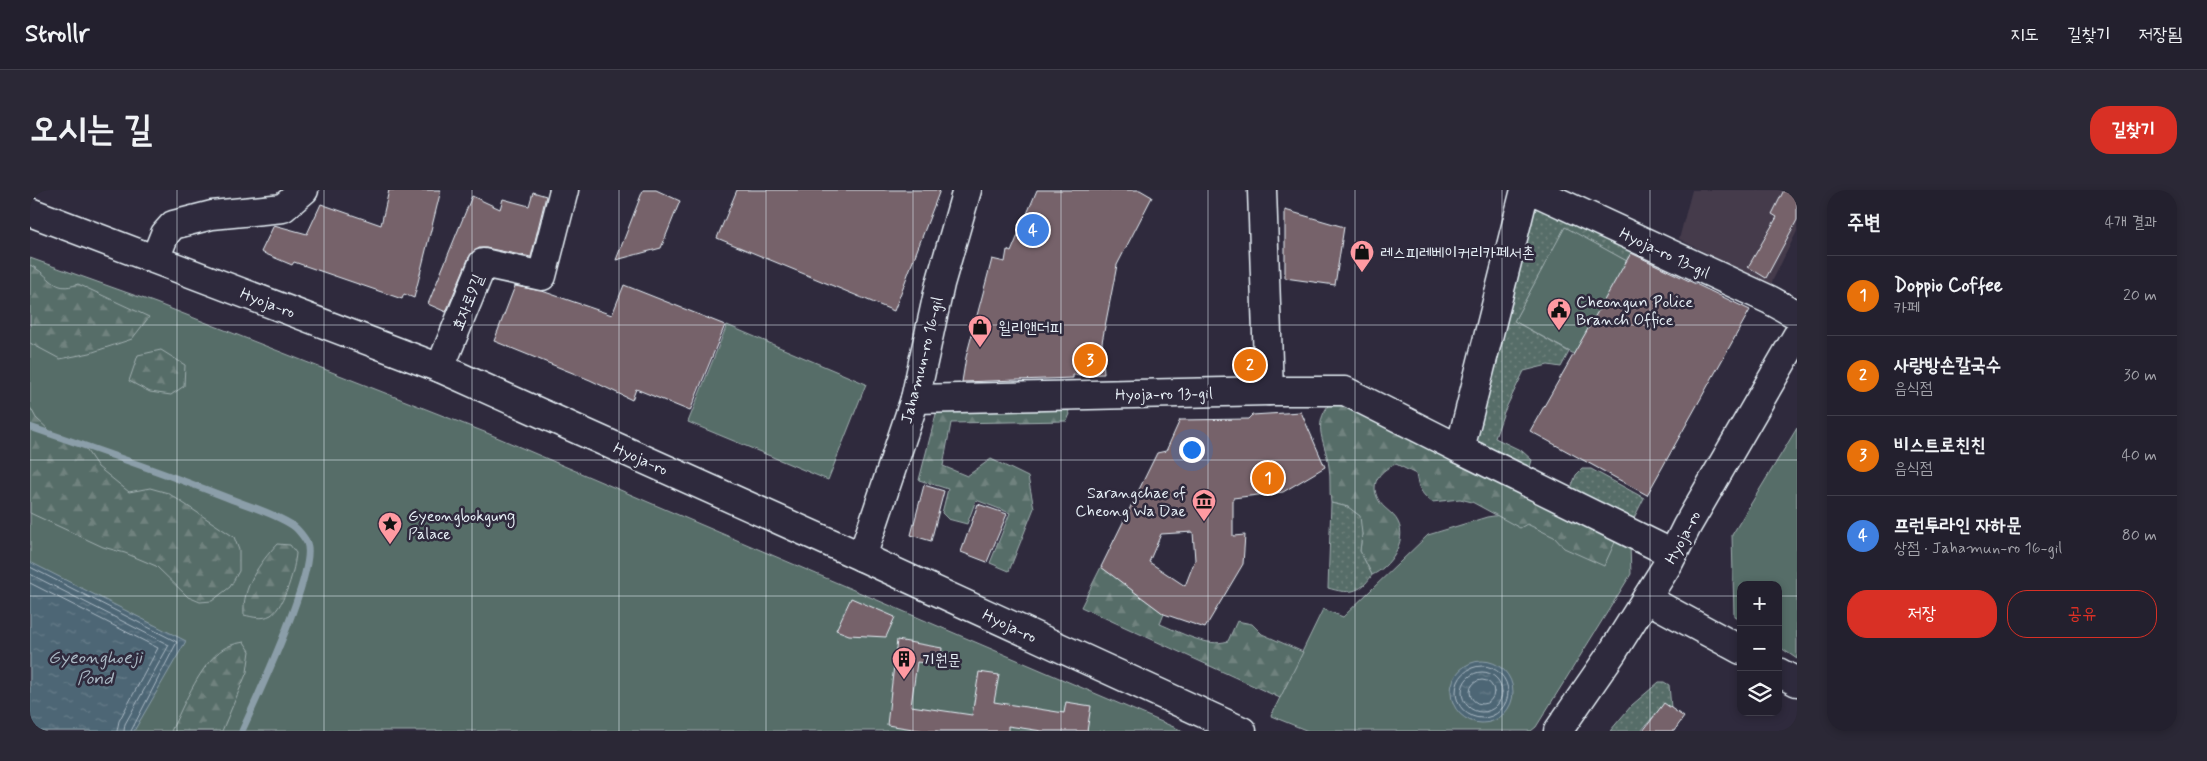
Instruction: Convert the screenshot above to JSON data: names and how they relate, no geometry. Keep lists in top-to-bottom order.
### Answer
{
  "streets": {
    "street": [
      "Hyoja-ro 13-gil",
      "Hyoja-ro",
      "효자로9길",
      "Jahamun-ro 16-gil"
    ]
  },
  "crossings": [
    ["Hyoja-ro 13-gil", "Hyoja-ro"],
    ["Hyoja-ro 13-gil", "Jahamun-ro 16-gil"],
    ["Hyoja-ro", "효자로9길"],
    ["Hyoja-ro", "Jahamun-ro 16-gil"]
  ],
  "water": ["Gyeonghoeji Pond"],
  "places": {
    "shop": ["레스피레베이커리카페서촌", "윌리앤더피"],
    "public building": ["Cheongun Police Branch Office"],
    "museum": ["Sarangchae of Cheong Wa Dae"],
    "place": ["Gyeongbokgung Palace"],
    "building": ["기원문"]
  },
  "page": {
    "header": "Strollr",
    "nav": ["지도", "길찾기", "저장됨"],
    "buttons": [
      "길찾기",
      ["저장", "공유"]
    ],
    "title": "오시는 길",
    "heading": ["주변", "4개 결과"],
    "pins": [
      "4",
      "3",
      "2",
      "1"
    ],
    "list": [
      {
        "mark": "1",
        "name": "Doppio Coffee",
        "note": "카페",
        "value": "20 m"
      },
      {
        "mark": "2",
        "name": "사랑방손칼국수",
        "note": "음식점",
        "value": "30 m"
      },
      {
        "mark": "3",
        "name": "비스트로친친",
        "note": "음식점",
        "value": "40 m"
      },
      {
        "mark": "4",
        "name": "프런투라인 자하문",
        "note": "상점 · Jahamun-ro 16-gil",
        "value": "80 m"
      }
    ],
    "map_buttons": ["+", "−"]
  }
}
